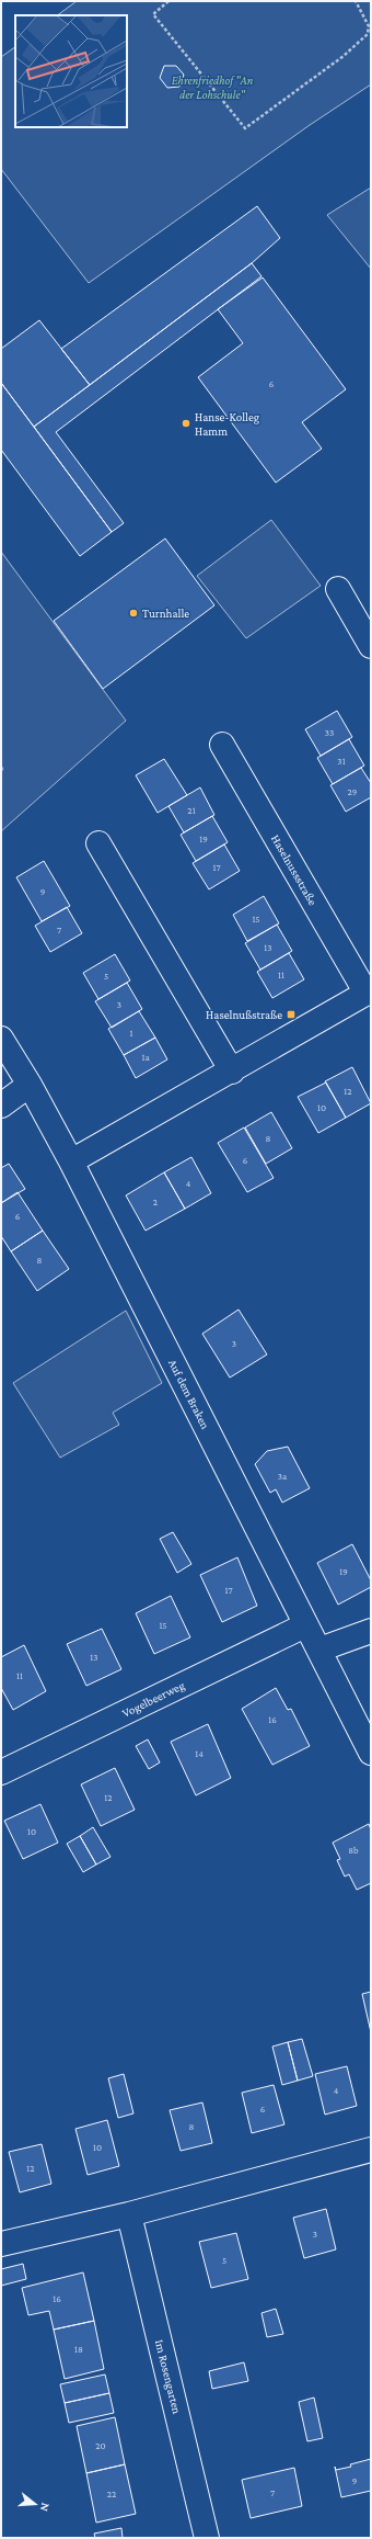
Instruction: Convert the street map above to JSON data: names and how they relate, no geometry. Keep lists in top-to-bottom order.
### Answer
{
  "streets": {
    "street": [
      "Haselnussstraße",
      "Auf dem Braken",
      "Vogelbeerweg",
      "Im Rosengarten"
    ]
  },
  "crossings": [
    ["Haselnussstraße", "Auf dem Braken"],
    ["Auf dem Braken", "Vogelbeerweg"]
  ],
  "parks": ["Ehrenfriedhof \"An der Lohschule\""],
  "places": {
    "other": ["Hanse-Kolleg Hamm", "Turnhalle"],
    "transit": ["Haselnußstraße"]
  },
  "house_numbers": [
    "6",
    "33",
    "31",
    "29",
    "21",
    "19",
    "17",
    "9",
    "15",
    "7",
    "13",
    "11",
    "5",
    "3",
    "1",
    "1a",
    "12",
    "10",
    "8",
    "6",
    "4",
    "2",
    "6",
    "8",
    "3",
    "3a",
    "19",
    "17",
    "15",
    "13",
    "11",
    "16",
    "14",
    "12",
    "10",
    "8b",
    "4",
    "6",
    "8",
    "10",
    "12",
    "3",
    "5",
    "16",
    "18",
    "20",
    "9",
    "7",
    "22"
  ],
  "north": "right"
}
